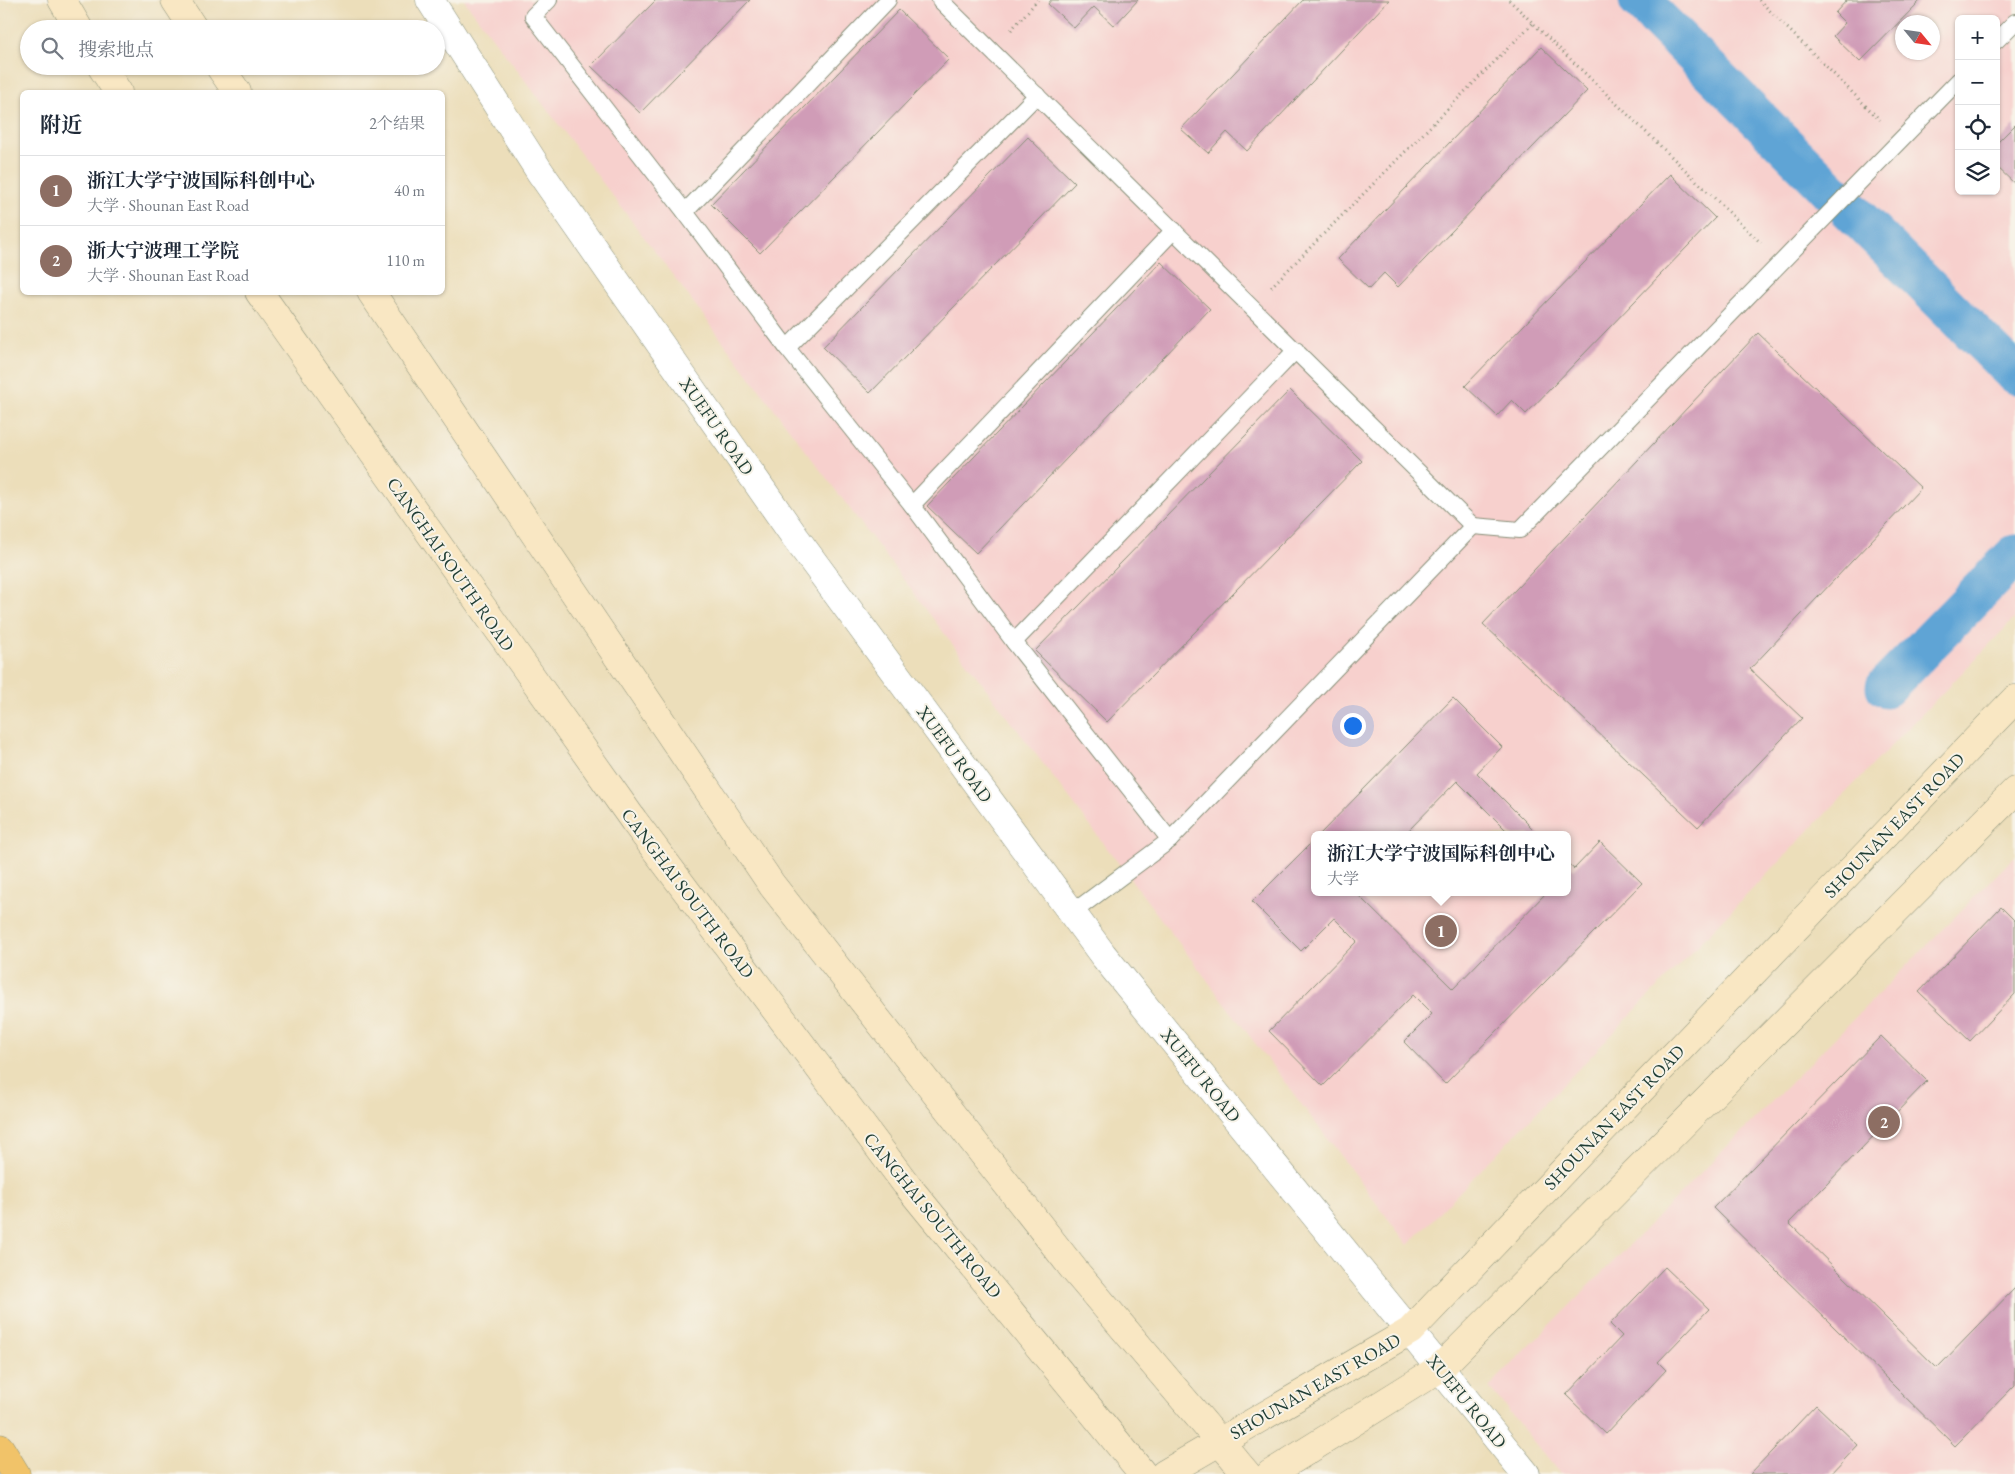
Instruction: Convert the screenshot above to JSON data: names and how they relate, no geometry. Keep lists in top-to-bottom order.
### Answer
{
  "streets": {
    "main road": ["CANGHAI SOUTH ROAD", "SHOUNAN EAST ROAD"],
    "street": ["XUEFU ROAD"]
  },
  "crossings": [
    ["XUEFU ROAD", "SHOUNAN EAST ROAD"]
  ],
  "north": "bottom right",
  "page": {
    "map_buttons": ["+", "−"],
    "search": "搜索地点",
    "heading": ["附近", "2个结果"],
    "list": [
      {
        "mark": "1",
        "name": "浙江大学宁波国际科创中心",
        "note": "大学 · Shounan East Road",
        "value": "40 m"
      },
      {
        "mark": "2",
        "name": "浙大宁波理工学院",
        "note": "大学 · Shounan East Road",
        "value": "110 m"
      }
    ],
    "popup": ["浙江大学宁波国际科创中心", "大学"],
    "pins": ["1", "2"]
  }
}
